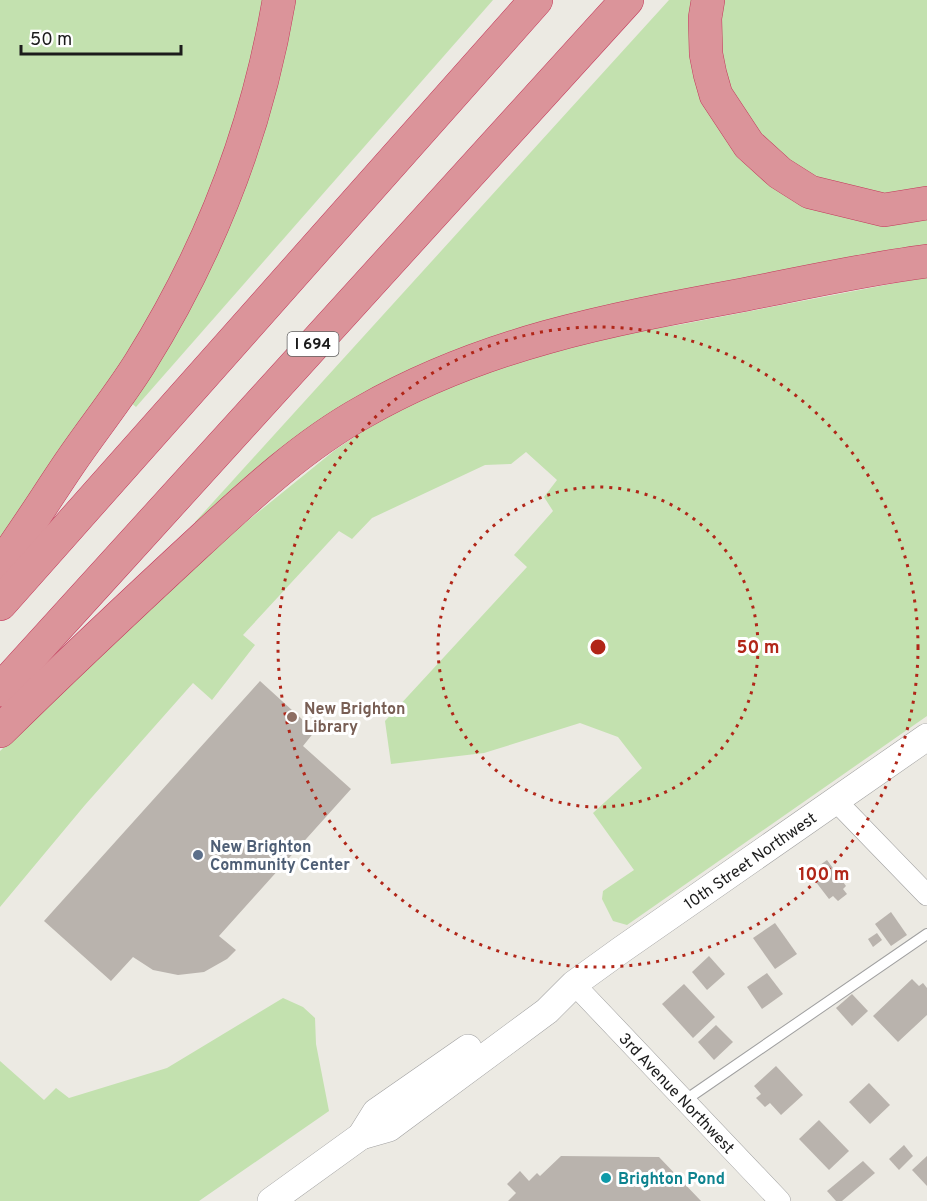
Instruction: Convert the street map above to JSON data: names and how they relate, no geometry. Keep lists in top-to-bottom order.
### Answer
{
  "streets": {
    "highway": ["I 694"],
    "street": ["10th Street Northwest", "3rd Avenue Northwest"]
  },
  "crossings": [
    ["10th Street Northwest", "3rd Avenue Northwest"]
  ],
  "places": ["New Brighton Library", "New Brighton Community Center", "Brighton Pond"],
  "scale_bar": "50 m",
  "rings": ["50 m", "100 m"]
}
